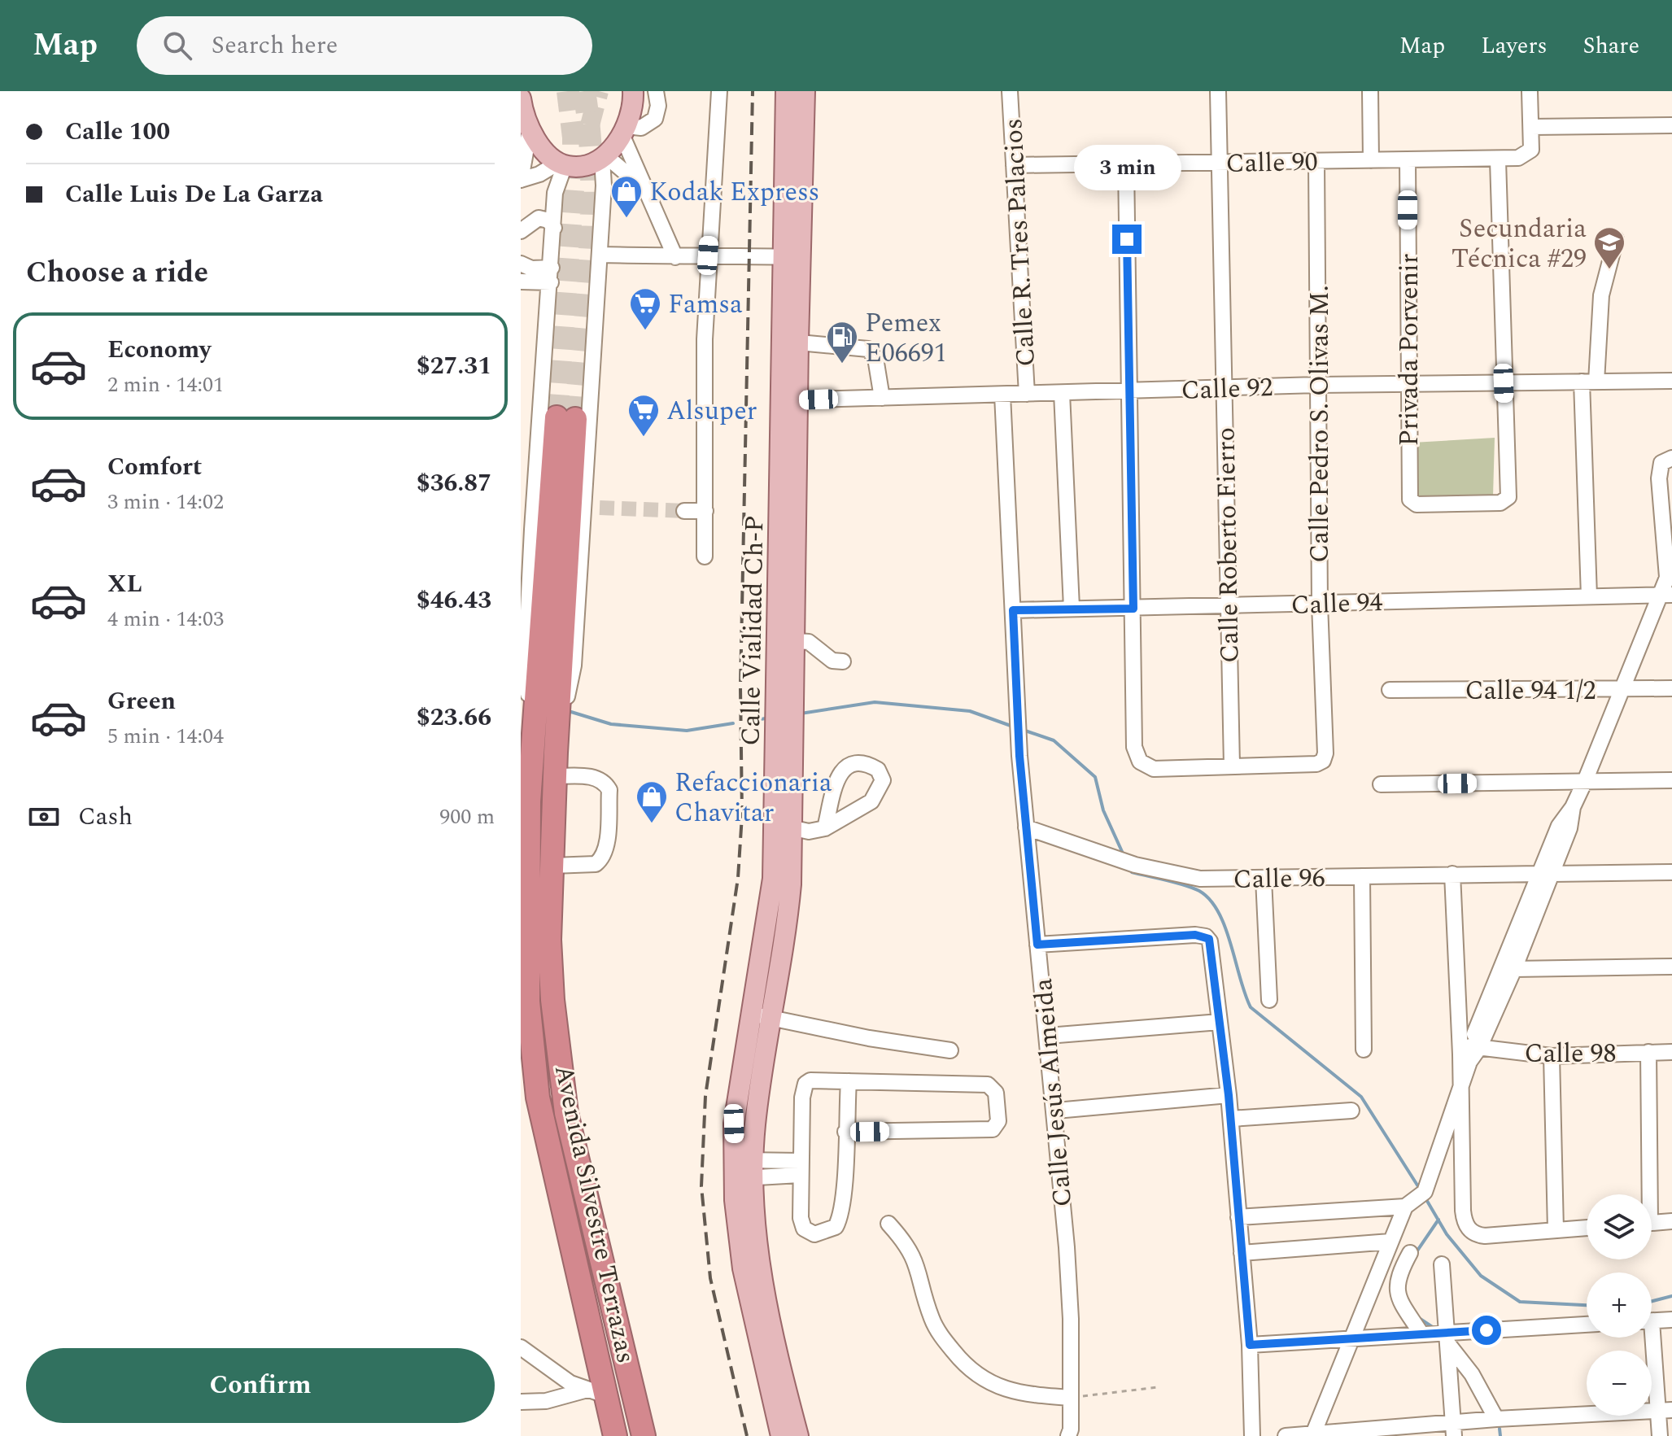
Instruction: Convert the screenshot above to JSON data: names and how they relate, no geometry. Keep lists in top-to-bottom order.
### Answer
{
  "streets": {
    "highway": ["Avenida Silvestre Terrazas"],
    "main road": ["Calle Vialidad Ch-P"],
    "street": [
      "Calle 90",
      "Calle R. Tres Palacios",
      "Privada Porvenir",
      "Calle 92",
      "Calle Pedro S. Olivas M.",
      "Calle Roberto Fierro",
      "Calle 94",
      "Calle 94 1/2",
      "Calle 96",
      "Calle 98",
      "Calle Jesús Almeida"
    ]
  },
  "crossings": [
    ["Calle 90", "Calle R. Tres Palacios"],
    ["Calle 90", "Privada Porvenir"],
    ["Calle 90", "Calle Pedro S. Olivas M."],
    ["Calle 90", "Calle Roberto Fierro"],
    ["Calle R. Tres Palacios", "Calle 92"],
    ["Privada Porvenir", "Calle 92"],
    ["Calle 92", "Calle Pedro S. Olivas M."],
    ["Calle 92", "Calle Roberto Fierro"],
    ["Calle 92", "Calle Vialidad Ch-P"],
    ["Calle Pedro S. Olivas M.", "Calle Roberto Fierro"],
    ["Calle Pedro S. Olivas M.", "Calle 94"],
    ["Calle Roberto Fierro", "Calle 94"],
    ["Calle 94", "Calle Jesús Almeida"],
    ["Calle 96", "Calle Jesús Almeida"]
  ],
  "places": {
    "shop": ["Kodak Express", "Refaccionaria Chavitar"],
    "school or university": ["Secundaria Técnica #29"],
    "supermarket": ["Famsa", "Alsuper"],
    "fuel station": ["Pemex E06691"]
  },
  "page": {
    "header": "Map",
    "search": "Search here",
    "nav": ["Map", "Layers", "Share"],
    "banner": ["Calle 100", "Calle Luis De La Garza"],
    "bubble": "3 min",
    "heading": "Choose a ride",
    "list": [
      {
        "name": "Economy",
        "note": "2 min · 14:01",
        "value": "$27.31"
      },
      {
        "name": "Comfort",
        "note": "3 min · 14:02",
        "value": "$36.87"
      },
      {
        "name": "XL",
        "note": "4 min · 14:03",
        "value": "$46.43"
      },
      {
        "name": "Green",
        "note": "5 min · 14:04",
        "value": "$23.66"
      }
    ],
    "pay": ["Cash", "900 m"],
    "map_buttons": ["+", "−"],
    "buttons": "Confirm"
  }
}
